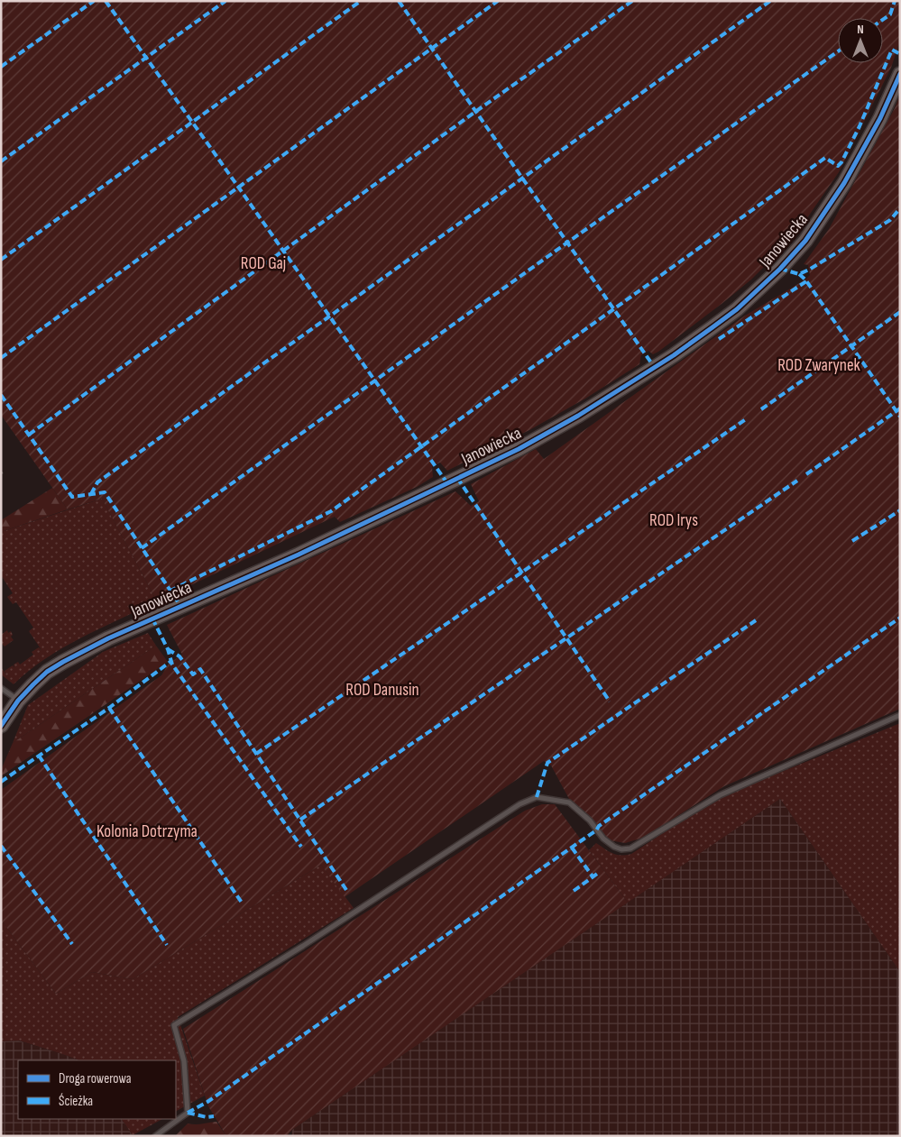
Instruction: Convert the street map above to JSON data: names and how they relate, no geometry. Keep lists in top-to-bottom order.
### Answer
{
  "streets": {
    "street": ["Janowiecka"]
  },
  "parks": [
    "ROD Gaj",
    "ROD Zwarynek",
    "ROD Irys",
    "ROD Danusin",
    "Kolonia Dotrzyma"
  ],
  "legend": ["Droga rowerowa", "Ścieżka"],
  "north": "top"
}
